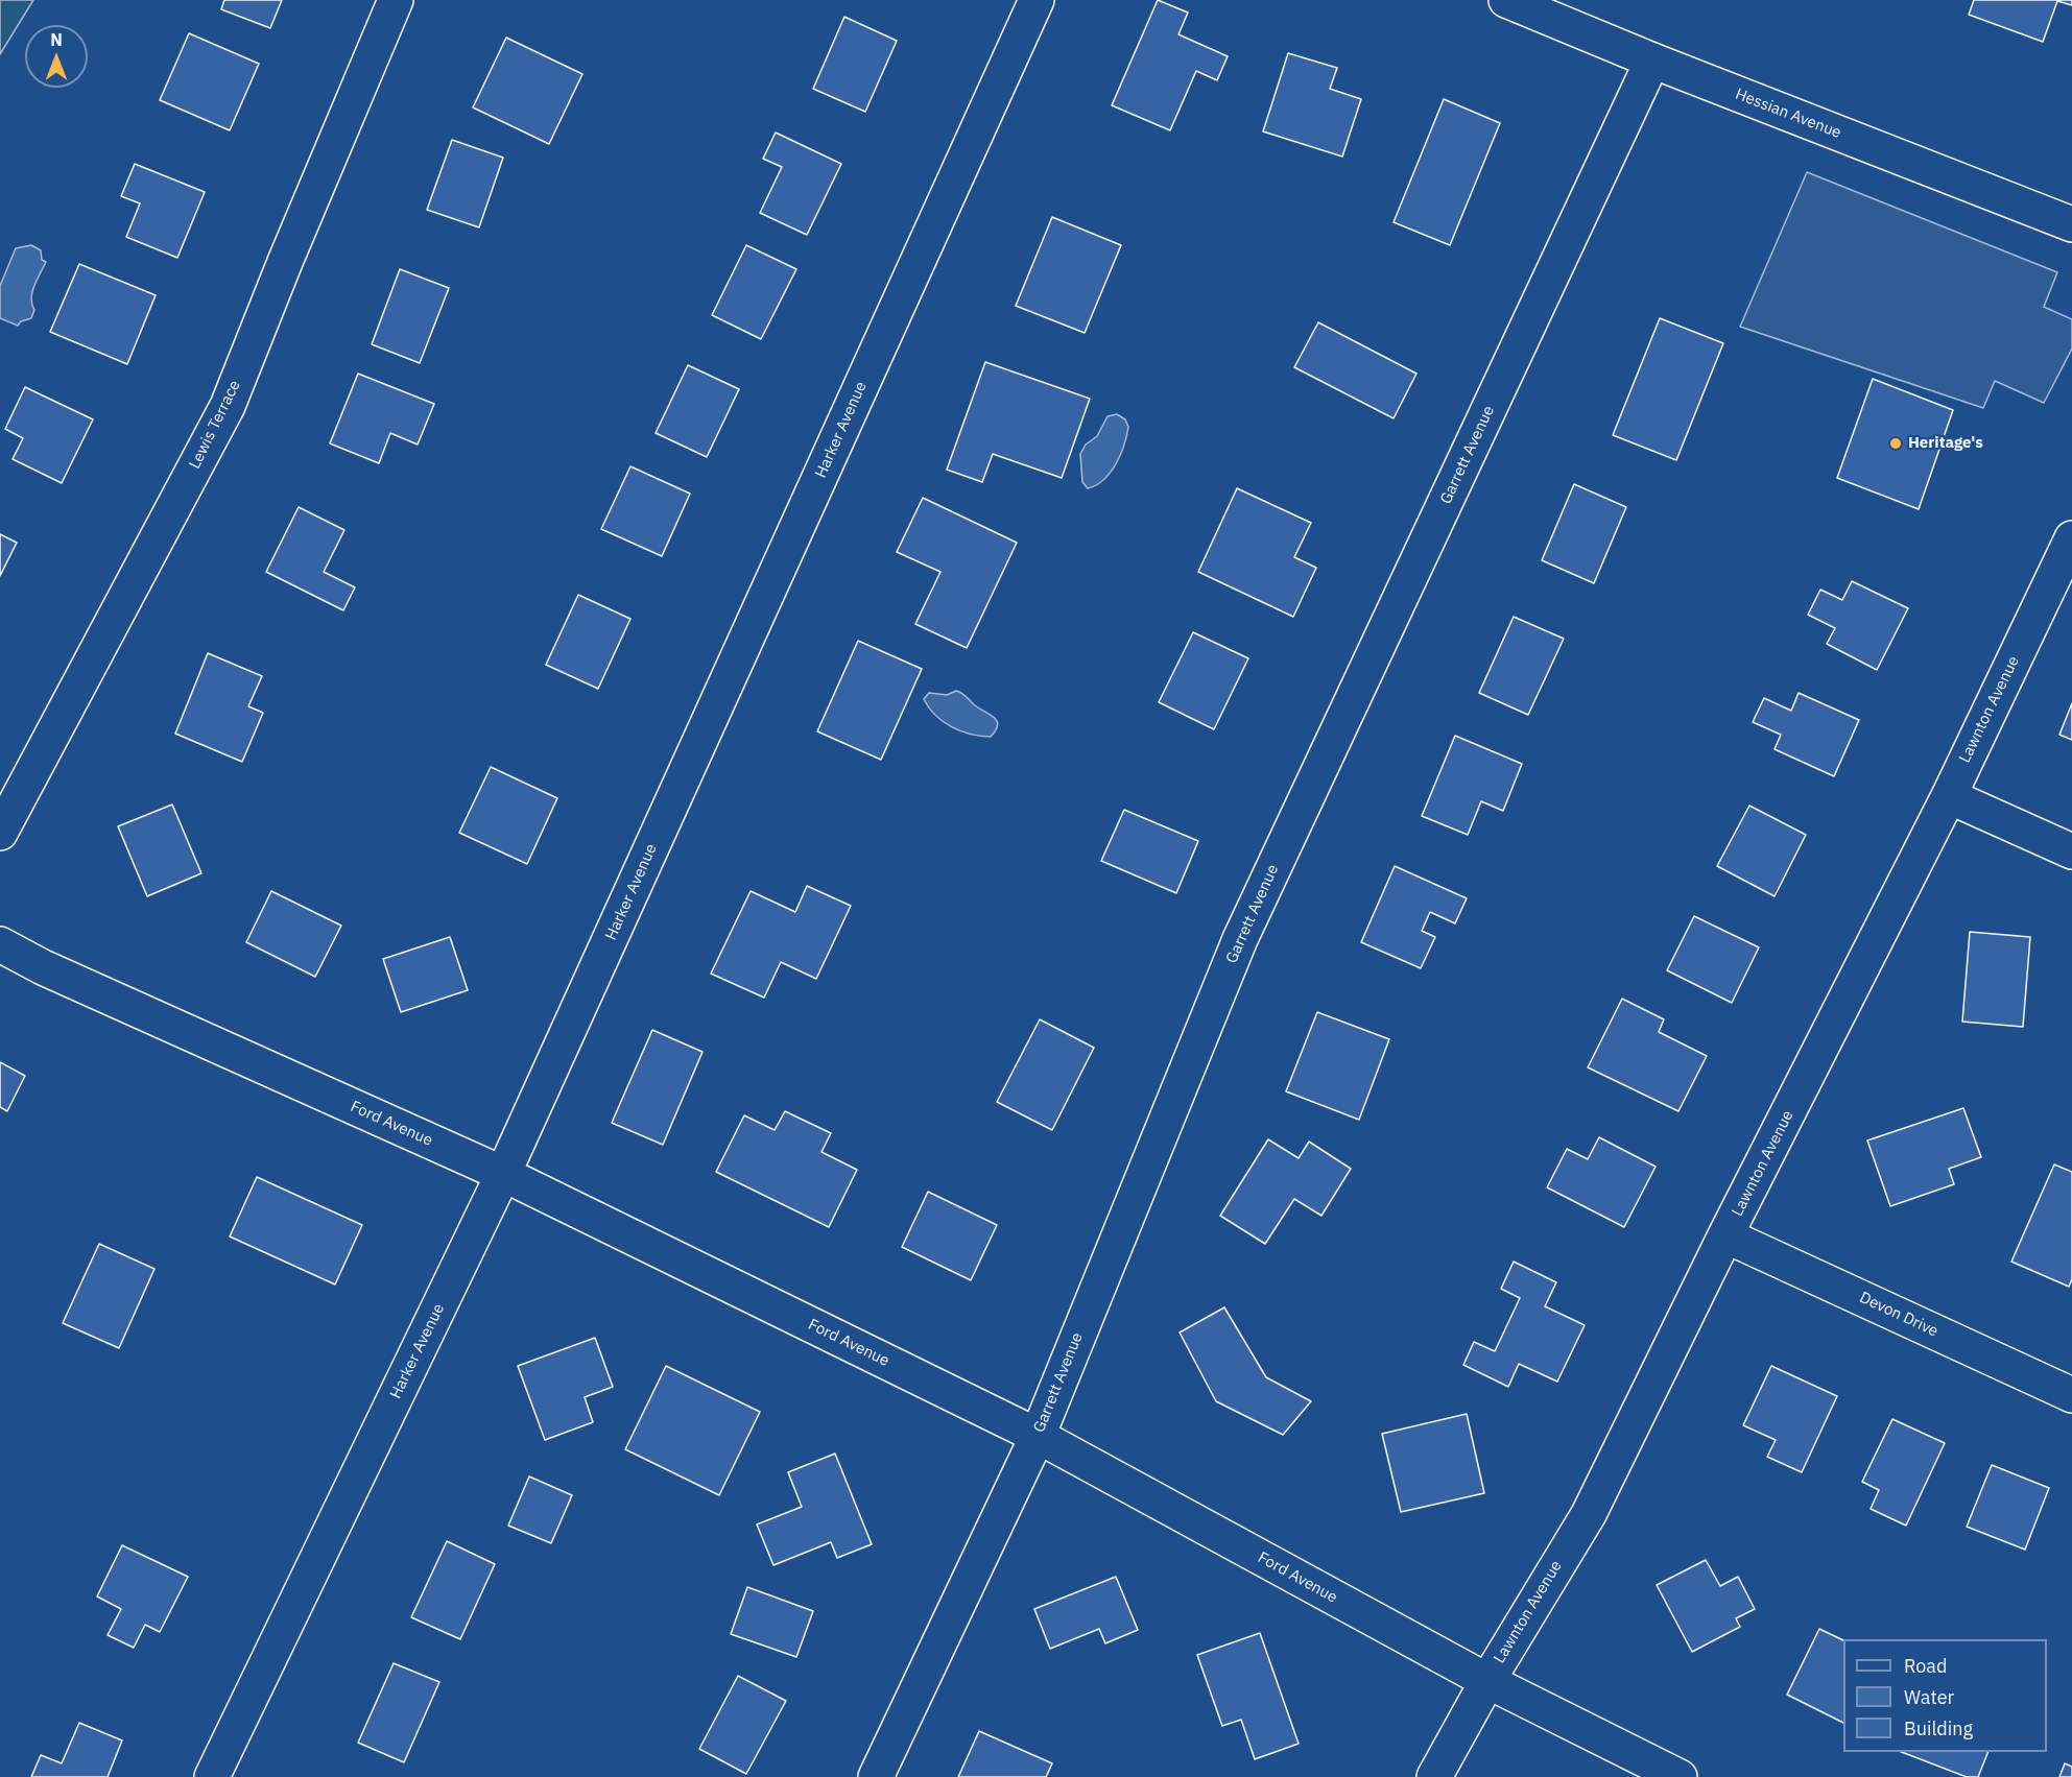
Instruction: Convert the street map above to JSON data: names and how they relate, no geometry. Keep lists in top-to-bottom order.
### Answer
{
  "streets": {
    "street": [
      "Hessian Avenue",
      "Lewis Terrace",
      "Harker Avenue",
      "Garrett Avenue",
      "Lawnton Avenue",
      "Ford Avenue",
      "Devon Drive"
    ]
  },
  "crossings": [
    ["Hessian Avenue", "Garrett Avenue"],
    ["Harker Avenue", "Ford Avenue"],
    ["Garrett Avenue", "Ford Avenue"],
    ["Lawnton Avenue", "Ford Avenue"],
    ["Lawnton Avenue", "Devon Drive"]
  ],
  "places": ["Heritage's"],
  "legend": ["Road", "Water", "Building"],
  "north": "top"
}
